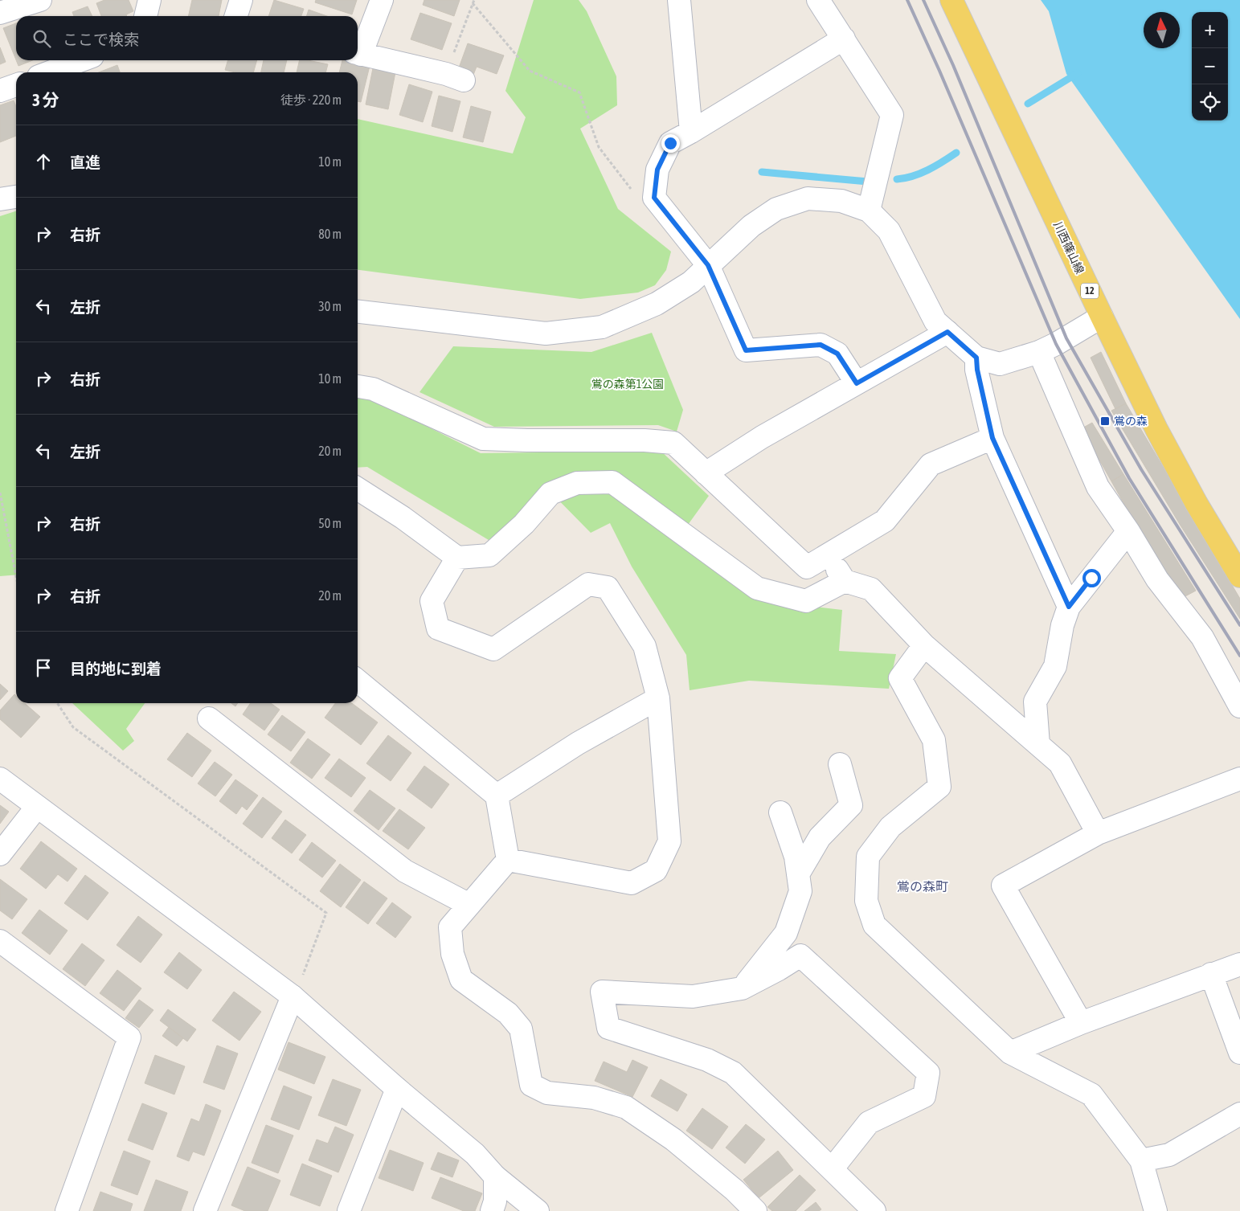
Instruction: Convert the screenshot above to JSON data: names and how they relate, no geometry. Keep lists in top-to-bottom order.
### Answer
{
  "streets": {
    "main road": ["川西篠山線", "12"]
  },
  "districts": ["鴬の森町"],
  "parks": ["鴬の森第1公園"],
  "places": {
    "transit": ["鴬の森"]
  },
  "north": "top",
  "page": {
    "map_buttons": ["+", "−"],
    "search": "ここで検索",
    "heading": ["3 分", "徒歩 · 220 m"],
    "list": [
      ["直進", "10 m"],
      ["右折", "80 m"],
      ["左折", "30 m"],
      ["右折", "10 m"],
      ["左折", "20 m"],
      ["右折", "50 m"],
      ["右折", "20 m"],
      "目的地に到着"
    ]
  }
}
